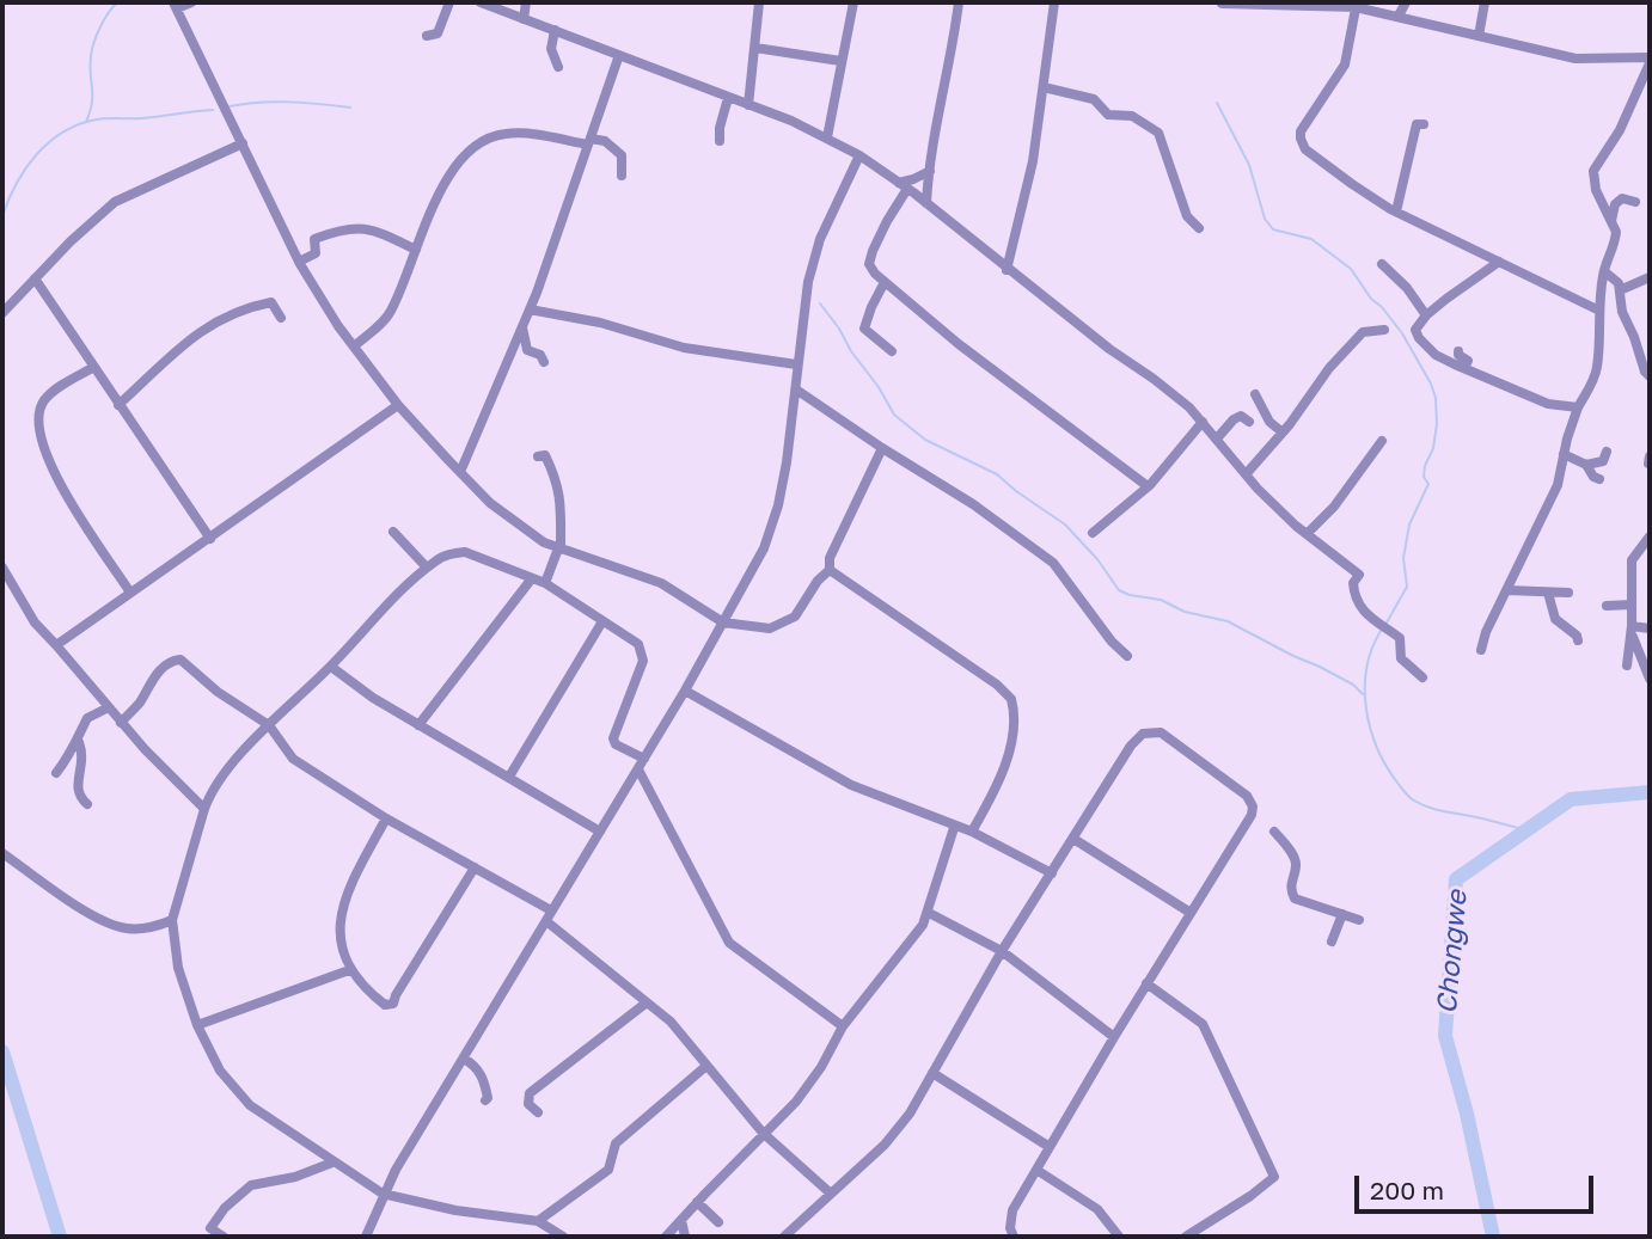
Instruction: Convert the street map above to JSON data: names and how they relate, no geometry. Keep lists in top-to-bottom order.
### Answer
{
  "water": ["Chongwe"],
  "scale_bar": "200 m"
}
